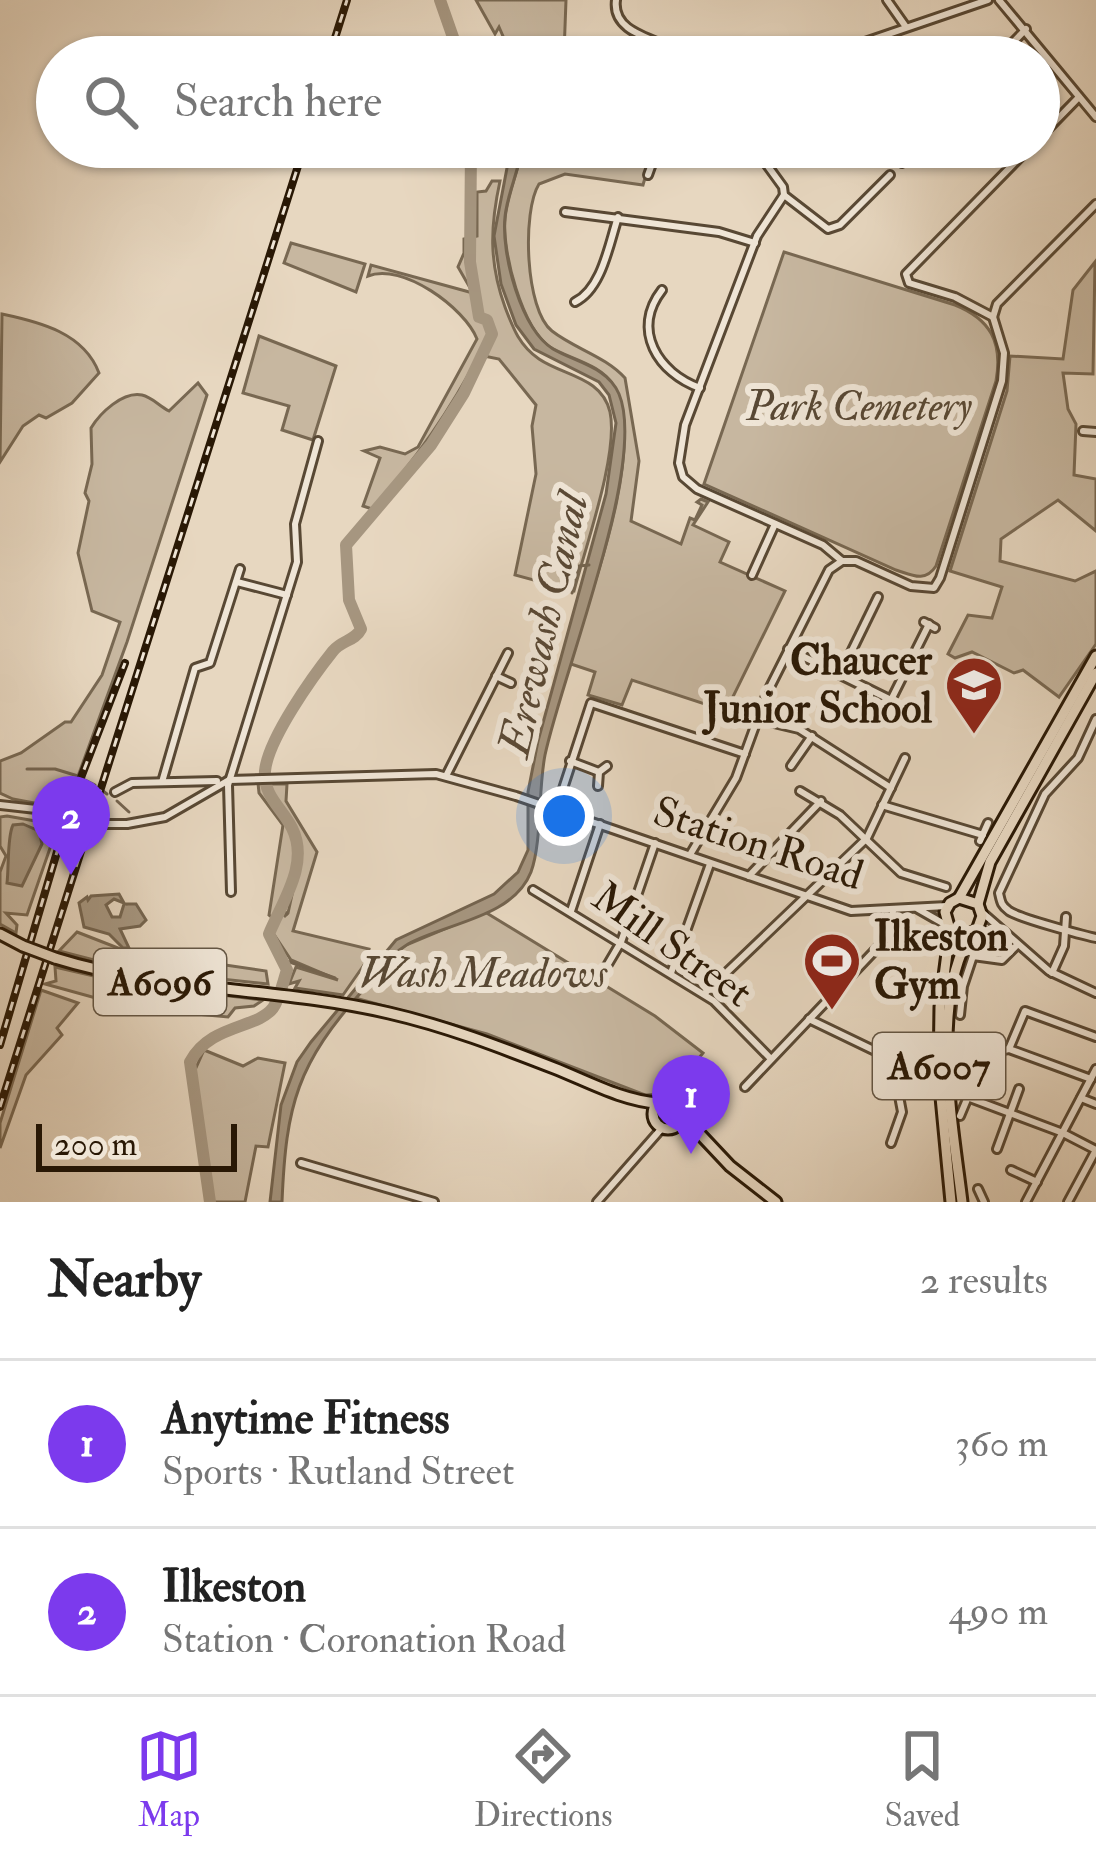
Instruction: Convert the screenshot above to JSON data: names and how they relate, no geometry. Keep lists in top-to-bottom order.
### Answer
{
  "streets": {
    "main road": ["A6096", "A6007"],
    "street": ["Station Road", "Mill Street"]
  },
  "crossings": [
    ["Station Road", "A6007"]
  ],
  "water": ["Erewash Canal"],
  "parks": ["Park Cemetery", "Wash Meadows"],
  "places": {
    "school or university": ["Chaucer Junior School"],
    "sports": ["Ilkeston Gym"]
  },
  "scale_bar": "200 m",
  "page": {
    "search": "Search here",
    "pins": ["2", "1"],
    "scale": "200 m",
    "heading": ["Nearby", "2 results"],
    "list": [
      {
        "mark": "1",
        "name": "Anytime Fitness",
        "note": "Sports · Rutland Street",
        "value": "360 m"
      },
      {
        "mark": "2",
        "name": "Ilkeston",
        "note": "Station · Coronation Road",
        "value": "490 m"
      }
    ],
    "nav": ["Map", "Directions", "Saved"]
  }
}
